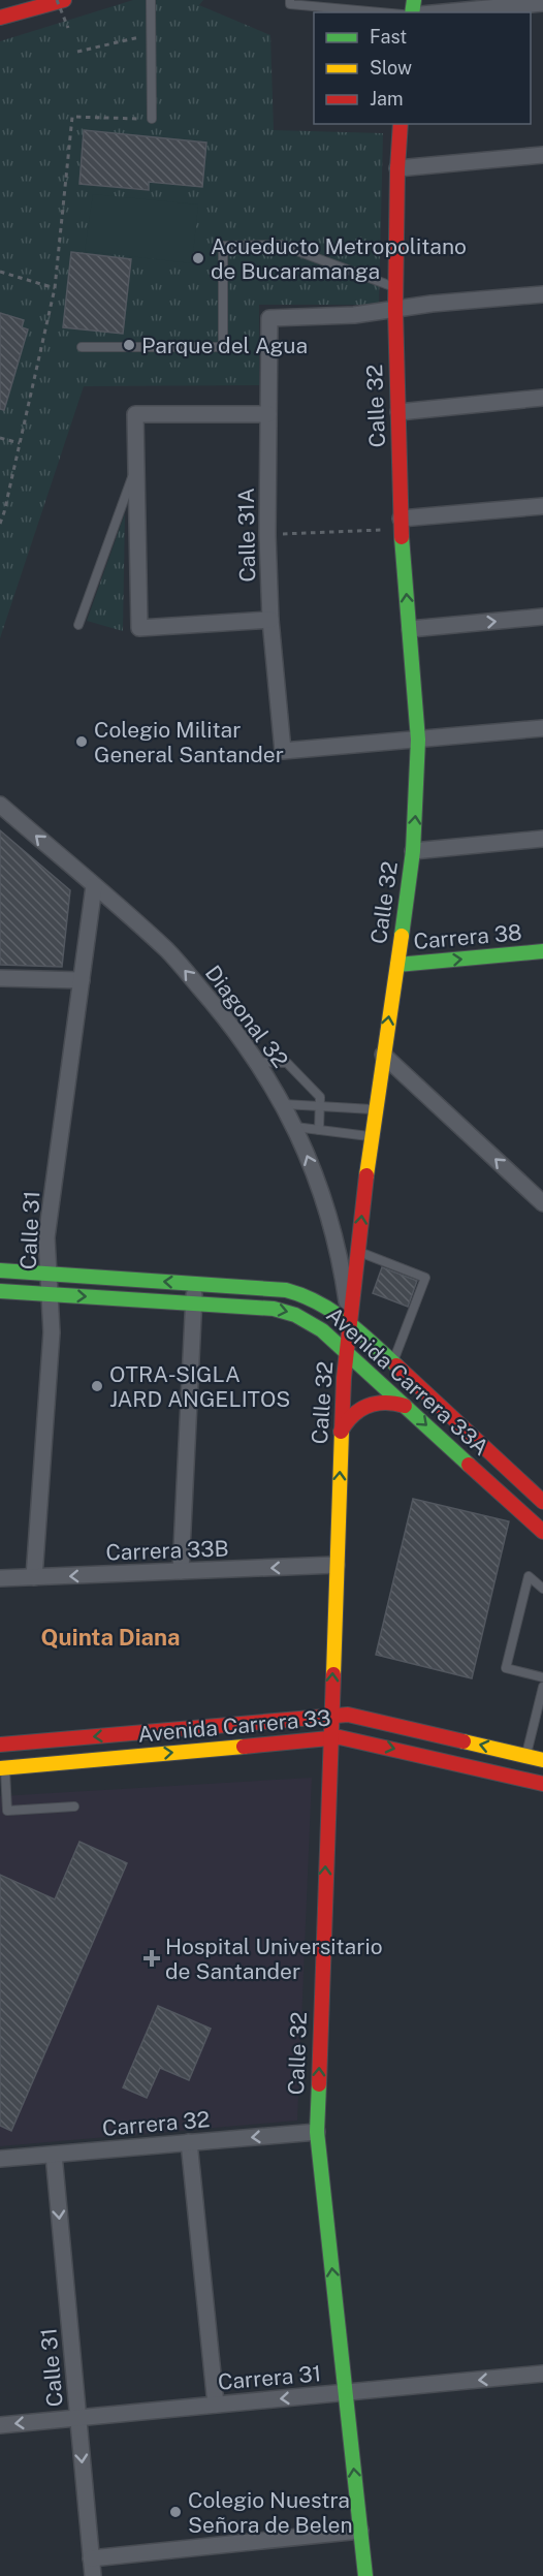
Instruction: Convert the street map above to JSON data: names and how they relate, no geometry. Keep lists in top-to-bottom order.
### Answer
{
  "streets": {
    "main road": [
      "Calle 32",
      "Carrera 38",
      "Avenida Carrera 33A",
      "Avenida Carrera 33"
    ],
    "street": [
      "Calle 31A",
      "Diagonal 32",
      "Calle 31",
      "Carrera 33B",
      "Carrera 32",
      "Carrera 31"
    ]
  },
  "crossings": [
    ["Calle 32", "Calle 31A"],
    ["Calle 32", "Carrera 38"],
    ["Calle 32", "Diagonal 32"],
    ["Calle 32", "Avenida Carrera 33A"],
    ["Calle 32", "Carrera 33B"],
    ["Calle 32", "Avenida Carrera 33"],
    ["Calle 32", "Carrera 32"],
    ["Calle 32", "Carrera 31"],
    ["Diagonal 32", "Calle 31"],
    ["Diagonal 32", "Avenida Carrera 33A"],
    ["Calle 31", "Avenida Carrera 33A"],
    ["Calle 31", "Carrera 33B"],
    ["Calle 31", "Carrera 32"],
    ["Calle 31", "Carrera 31"]
  ],
  "one_way": [
    "Calle 32",
    "Carrera 38",
    "Diagonal 32",
    "Carrera 33B",
    "Carrera 32",
    "Carrera 31"
  ],
  "districts": ["Quinta Diana"],
  "places": {
    "other": [
      "Acueducto Metropolitano de Bucaramanga",
      "Parque del Agua",
      "Colegio Militar General Santander",
      "OTRA-SIGLA JARD ANGELITOS",
      "Colegio Nuestra Señora de Belen"
    ],
    "health": ["Hospital Universitario de Santander"]
  },
  "legend": ["Fast", "Slow", "Jam"]
}
